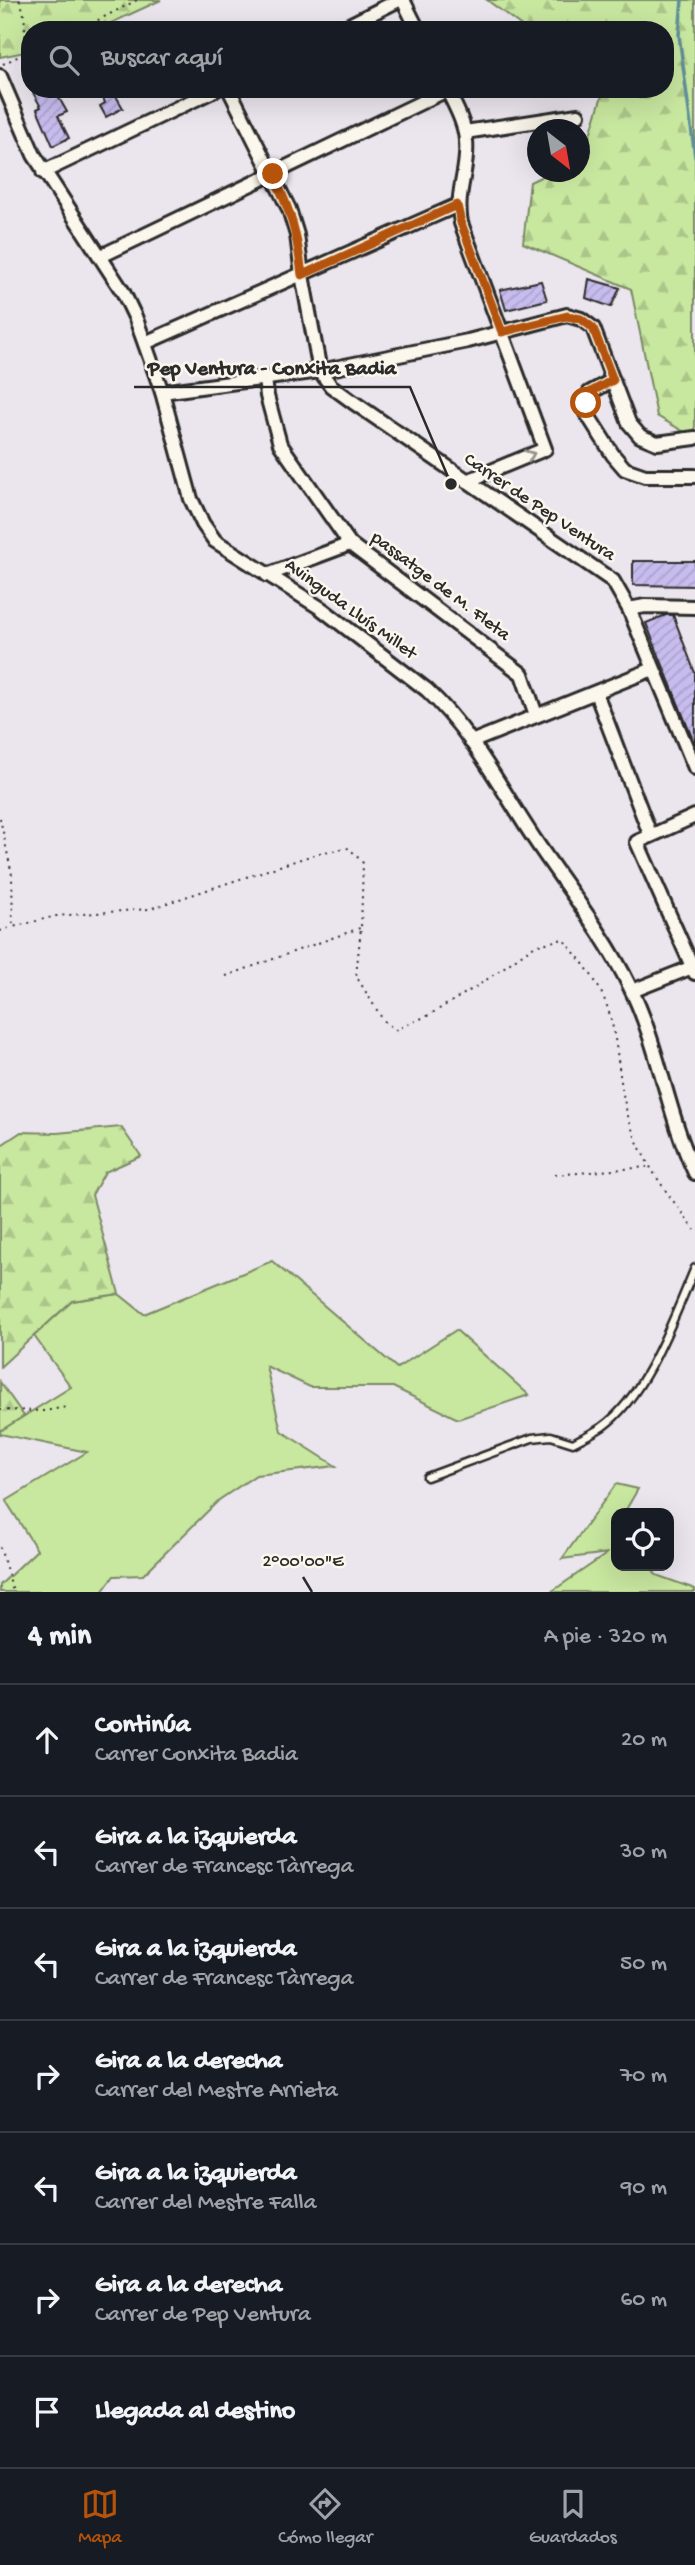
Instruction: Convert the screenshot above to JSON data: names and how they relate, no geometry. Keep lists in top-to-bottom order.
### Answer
{
  "streets": {
    "street": ["Carrer de Pep Ventura", "passatge de M. Fleta", "Avinguda Lluís Millet"]
  },
  "places": ["Pep Ventura - Conxita Badia"],
  "north": "bottom right",
  "page": {
    "search": "Buscar aquí",
    "heading": ["4 min", "A pie · 320 m"],
    "list": [
      ["Continúa", "Carrer Conxita Badia", "20 m"],
      ["Gira a la izquierda", "Carrer de Francesc Tàrrega", "30 m"],
      ["Gira a la izquierda", "Carrer de Francesc Tàrrega", "50 m"],
      ["Gira a la derecha", "Carrer del Mestre Arrieta", "70 m"],
      ["Gira a la izquierda", "Carrer del Mestre Falla", "90 m"],
      ["Gira a la derecha", "Carrer de Pep Ventura", "60 m"],
      "Llegada al destino"
    ],
    "nav": ["Mapa", "Cómo llegar", "Guardados"]
  },
  "coordinates": ["2°00'00\"E"]
}
